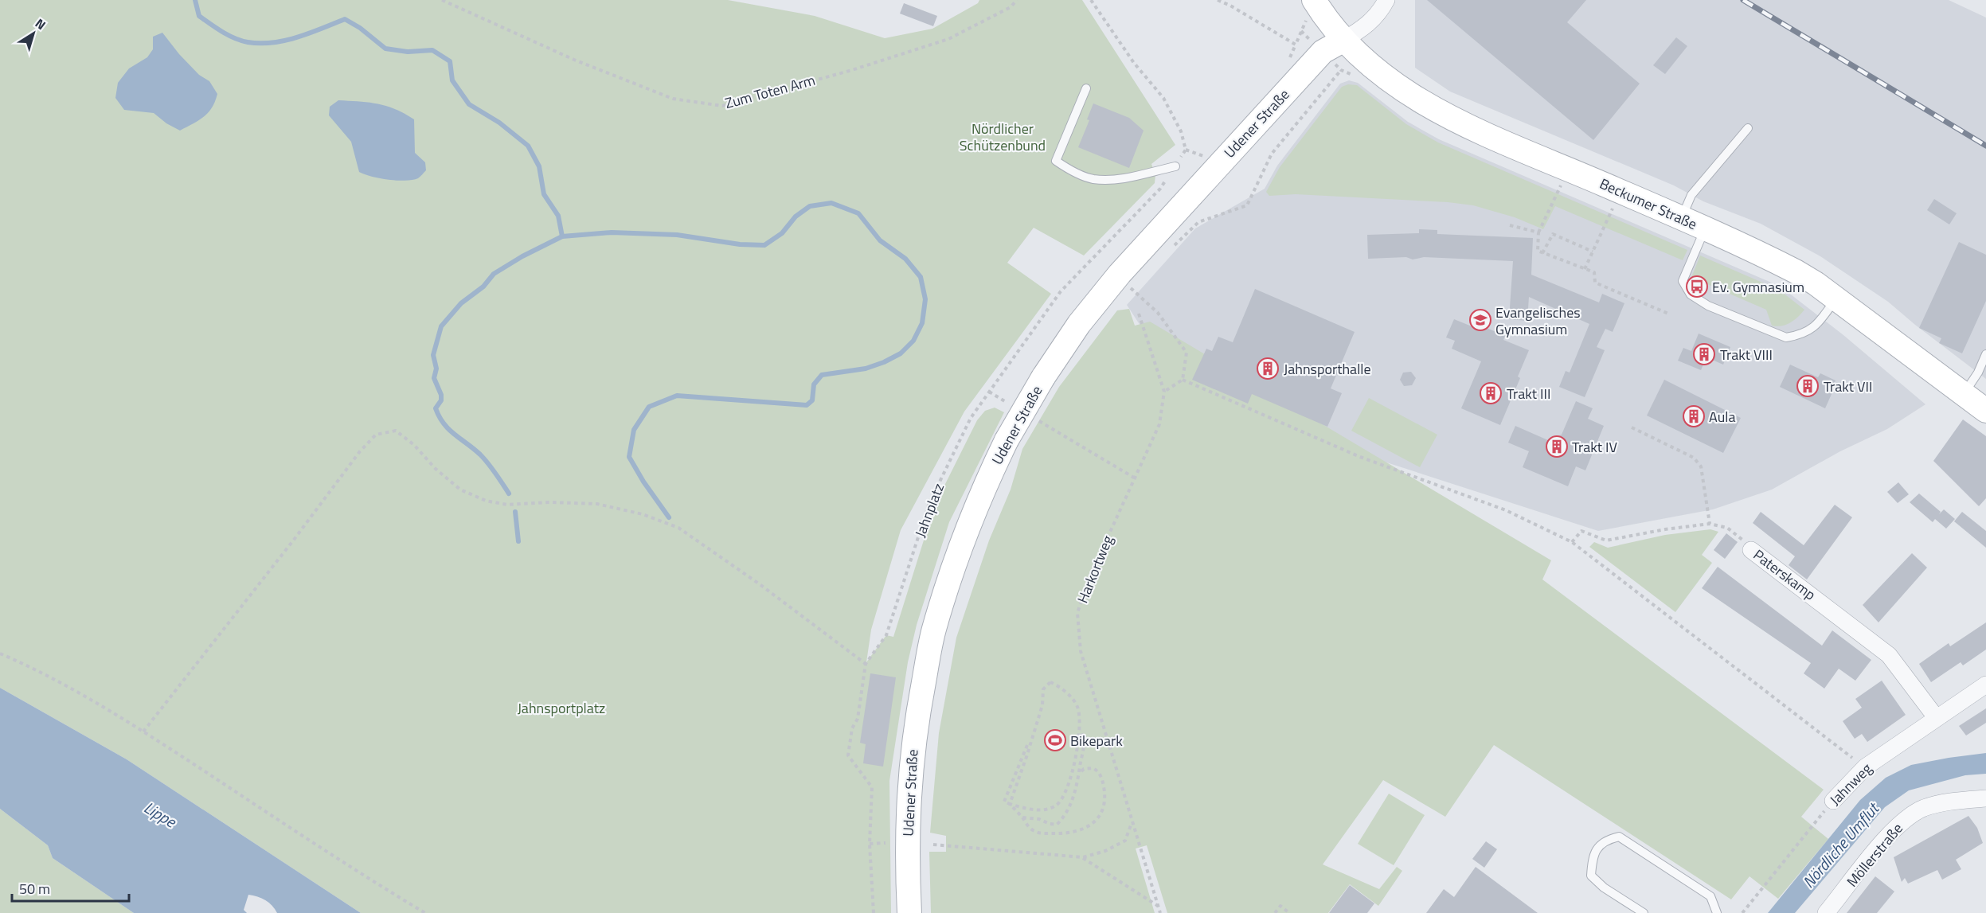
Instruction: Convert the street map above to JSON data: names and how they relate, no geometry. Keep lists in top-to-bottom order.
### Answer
{
  "streets": {
    "main road": ["Udener Straße", "Beckumer Straße"],
    "street": ["Paterskamp", "Jahnweg", "Möllerstraße"],
    "path": ["Zum Toten Arm", "Jahnplatz", "Harkortweg"]
  },
  "crossings": [
    ["Udener Straße", "Beckumer Straße"],
    ["Paterskamp", "Jahnweg"]
  ],
  "water": ["Lippe", "Nördliche Umflut"],
  "parks": ["Nördlicher Schützenbund", "Jahnsportplatz"],
  "places": {
    "bus stop": ["Ev. Gymnasium"],
    "school or university": ["Evangelisches Gymnasium"],
    "building": [
      "Trakt VIII",
      "Jahnsporthalle",
      "Trakt VII",
      "Trakt III",
      "Aula",
      "Trakt IV"
    ],
    "sports": ["Bikepark"]
  },
  "scale_bar": "50 m",
  "north": "top right"
}
